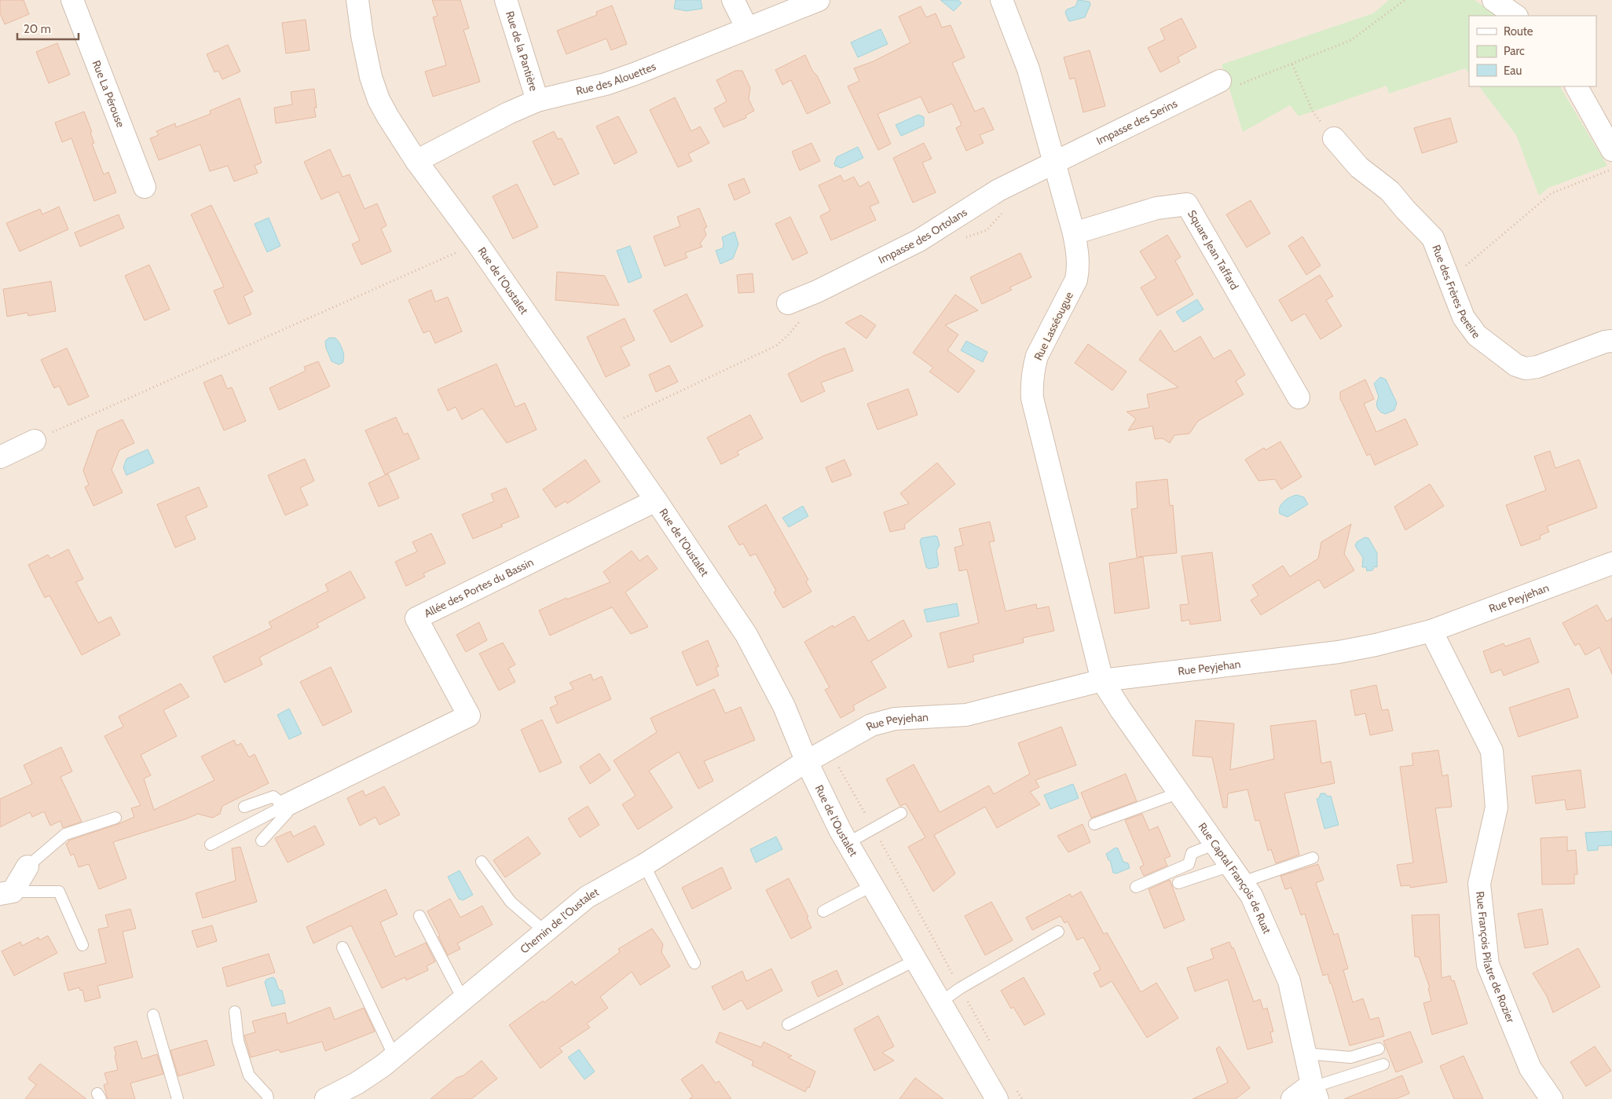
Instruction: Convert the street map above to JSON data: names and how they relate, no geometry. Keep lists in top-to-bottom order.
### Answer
{
  "streets": {
    "street": [
      "Rue de la Pantière",
      "Rue des Alouettes",
      "Rue La Pérouse",
      "Impasse des Serins",
      "Impasse des Ortolans",
      "Square Jean Taffard",
      "Rue de l'Oustalet",
      "Rue des Frères Pereire",
      "Rue Lasséougue",
      "Allée des Portes du Bassin",
      "Rue Peyjehan",
      "Rue Captal François de Ruat",
      "Chemin de l'Oustalet",
      "Rue François Pilatre de Rozier"
    ]
  },
  "crossings": [
    ["Rue de la Pantière", "Rue des Alouettes"],
    ["Rue des Alouettes", "Rue de l'Oustalet"],
    ["Impasse des Serins", "Impasse des Ortolans"],
    ["Impasse des Serins", "Rue Lasséougue"],
    ["Impasse des Ortolans", "Rue Lasséougue"],
    ["Square Jean Taffard", "Rue Lasséougue"],
    ["Rue de l'Oustalet", "Allée des Portes du Bassin"],
    ["Rue de l'Oustalet", "Rue Peyjehan"],
    ["Rue de l'Oustalet", "Chemin de l'Oustalet"],
    ["Rue Lasséougue", "Rue Peyjehan"],
    ["Rue Lasséougue", "Rue Captal François de Ruat"],
    ["Rue Peyjehan", "Rue Captal François de Ruat"],
    ["Rue Peyjehan", "Chemin de l'Oustalet"],
    ["Rue Peyjehan", "Rue François Pilatre de Rozier"]
  ],
  "legend": ["Route", "Parc", "Eau"],
  "scale_bar": "20 m"
}
